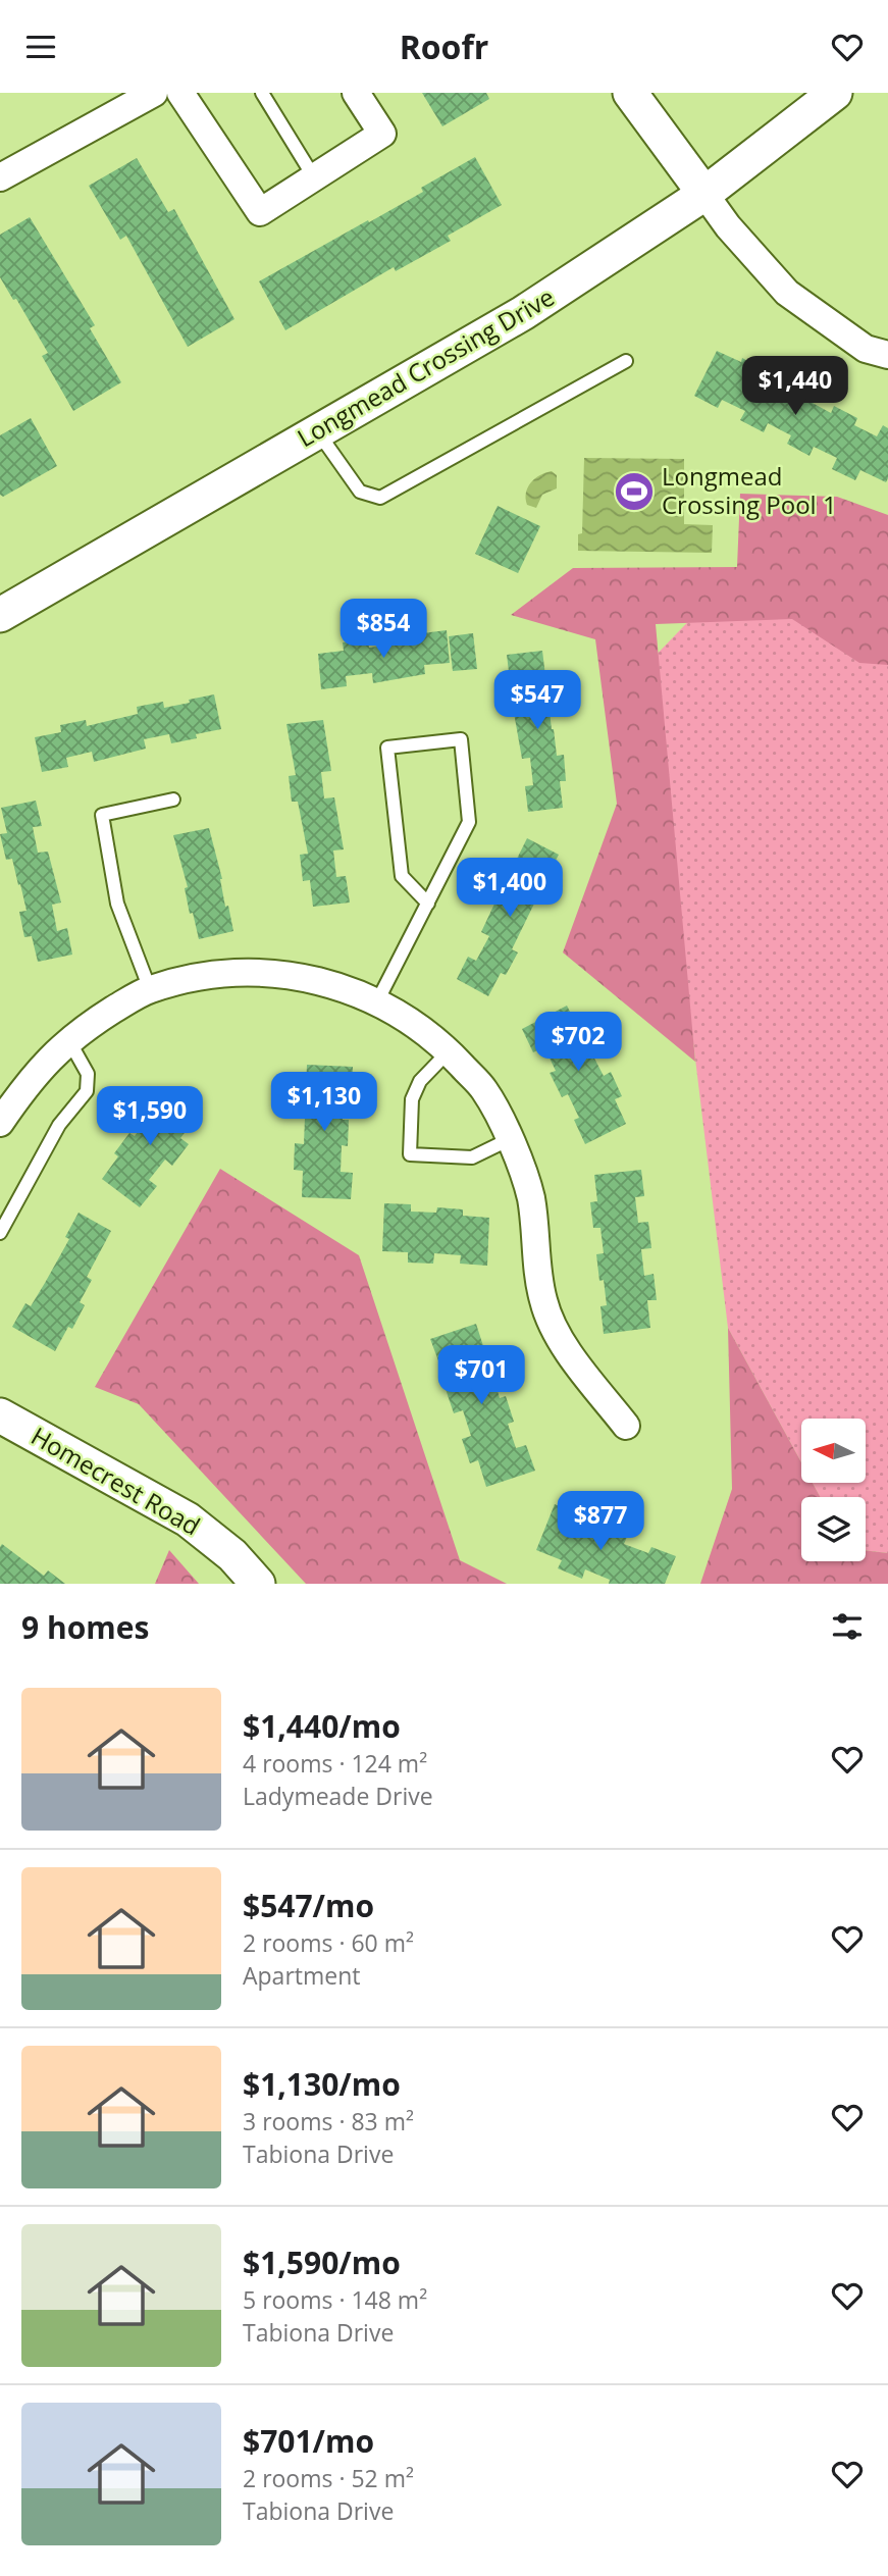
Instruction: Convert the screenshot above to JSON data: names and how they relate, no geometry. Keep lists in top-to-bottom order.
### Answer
{
  "streets": {
    "street": ["Longmead Crossing Drive", "Homecrest Road"]
  },
  "places": {
    "sports": ["Longmead Crossing Pool 1"]
  },
  "north": "left",
  "page": {
    "header": "Roofr",
    "price": [
      "$1,440",
      "$854",
      "$547",
      "$1,400",
      "$702",
      "$1,130",
      "$1,590",
      "$701",
      "$877"
    ],
    "heading": "9 homes",
    "list": [
      {
        "name": "$1,440/mo",
        "note": "4 rooms · 124 m² · Ladymeade Drive"
      },
      {
        "name": "$547/mo",
        "note": "2 rooms · 60 m² · Apartment"
      },
      {
        "name": "$1,130/mo",
        "note": "3 rooms · 83 m² · Tabiona Drive"
      },
      {
        "name": "$1,590/mo",
        "note": "5 rooms · 148 m² · Tabiona Drive"
      },
      {
        "name": "$701/mo",
        "note": "2 rooms · 52 m² · Tabiona Drive"
      }
    ]
  }
}
